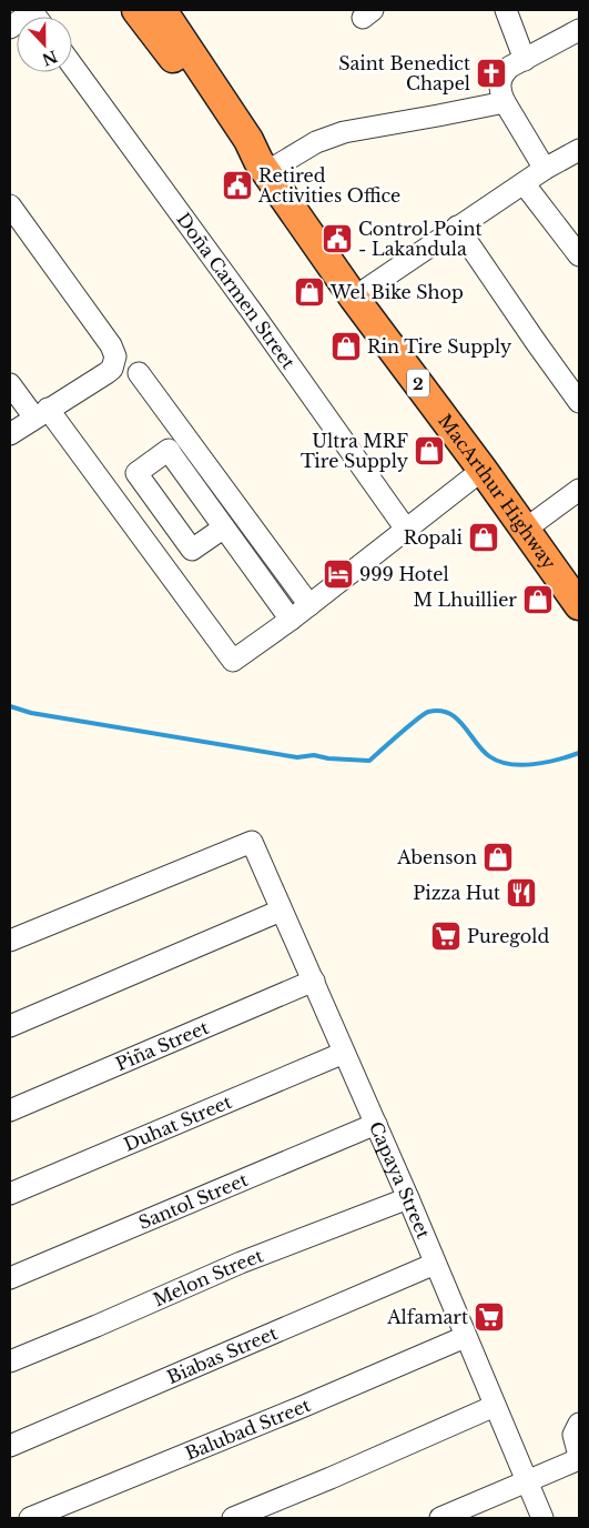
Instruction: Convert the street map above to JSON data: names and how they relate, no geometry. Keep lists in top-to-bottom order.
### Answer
{
  "streets": {
    "highway": ["2", "MacArthur Highway"],
    "street": [
      "Doña Carmen Street",
      "Piña Street",
      "Duhat Street",
      "Capaya Street",
      "Santol Street",
      "Melon Street",
      "Biabas Street",
      "Balubad Street"
    ]
  },
  "crossings": [
    ["Piña Street", "Capaya Street"],
    ["Duhat Street", "Capaya Street"],
    ["Capaya Street", "Santol Street"],
    ["Capaya Street", "Melon Street"],
    ["Capaya Street", "Biabas Street"],
    ["Capaya Street", "Balubad Street"]
  ],
  "places": {
    "church": ["Saint Benedict Chapel"],
    "public building": ["Retired Activities Office", "Control Point - Lakandula"],
    "shop": [
      "Wel Bike Shop",
      "Rin Tire Supply",
      "Ultra MRF Tire Supply",
      "Ropali",
      "M Lhuillier",
      "Abenson"
    ],
    "hotel": ["999 Hotel"],
    "restaurant": ["Pizza Hut"],
    "supermarket": ["Puregold", "Alfamart"]
  },
  "north": "bottom"
}
